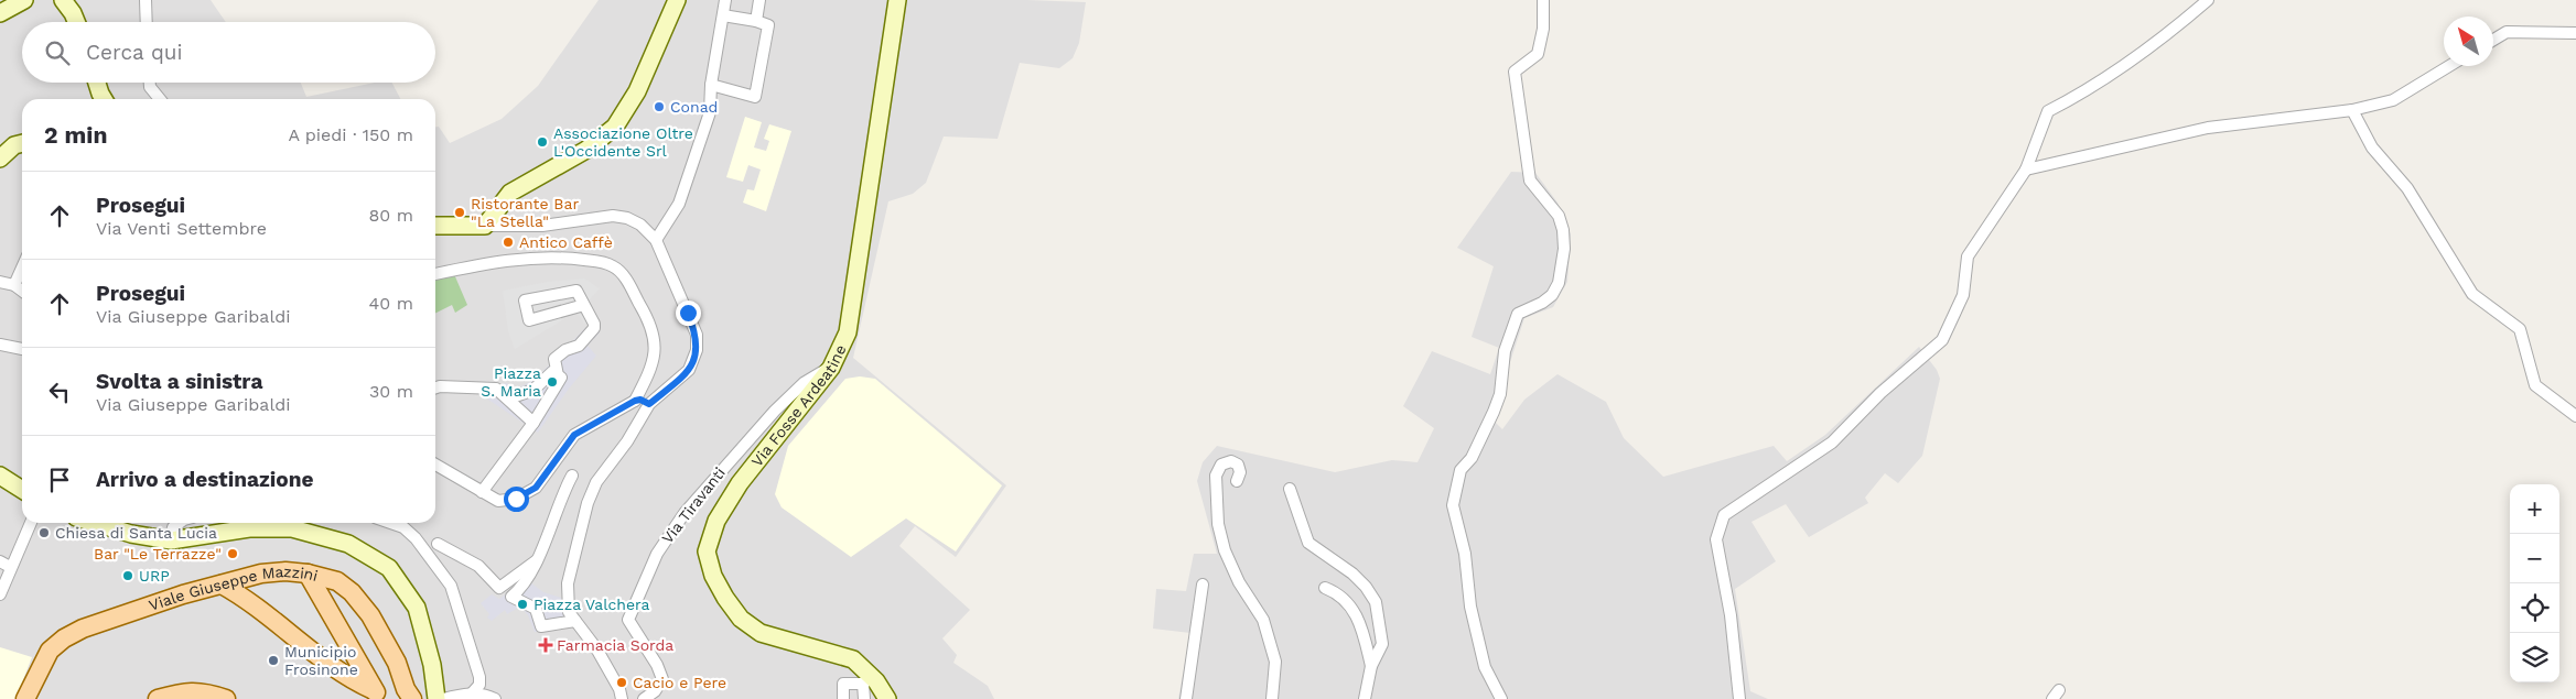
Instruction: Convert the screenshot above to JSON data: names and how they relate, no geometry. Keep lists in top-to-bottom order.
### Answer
{
  "streets": {
    "main road": ["Via Fosse Ardeatine", "Viale Giuseppe Mazzini"],
    "street": ["Via Tiravanti"]
  },
  "crossings": [
    ["Via Fosse Ardeatine", "Via Tiravanti"]
  ],
  "places": {
    "other": [
      "Conad",
      "Associazione Oltre L'Occidente Srl",
      "Ristorante Bar \"La Stella\"",
      "Antico Caffè",
      "Piazza S. Maria",
      "Chiesa di Santa Lucia",
      "Bar \"Le Terrazze\"",
      "URP",
      "Piazza Valchera",
      "Municipio Frosinone",
      "Cacio e Pere"
    ],
    "health": ["Farmacia Sorda"]
  },
  "north": "top left",
  "page": {
    "search": "Cerca qui",
    "heading": ["2 min", "A piedi · 150 m"],
    "list": [
      ["Prosegui", "Via Venti Settembre", "80 m"],
      ["Prosegui", "Via Giuseppe Garibaldi", "40 m"],
      ["Svolta a sinistra", "Via Giuseppe Garibaldi", "30 m"],
      "Arrivo a destinazione"
    ],
    "map_buttons": ["+", "−"]
  }
}
